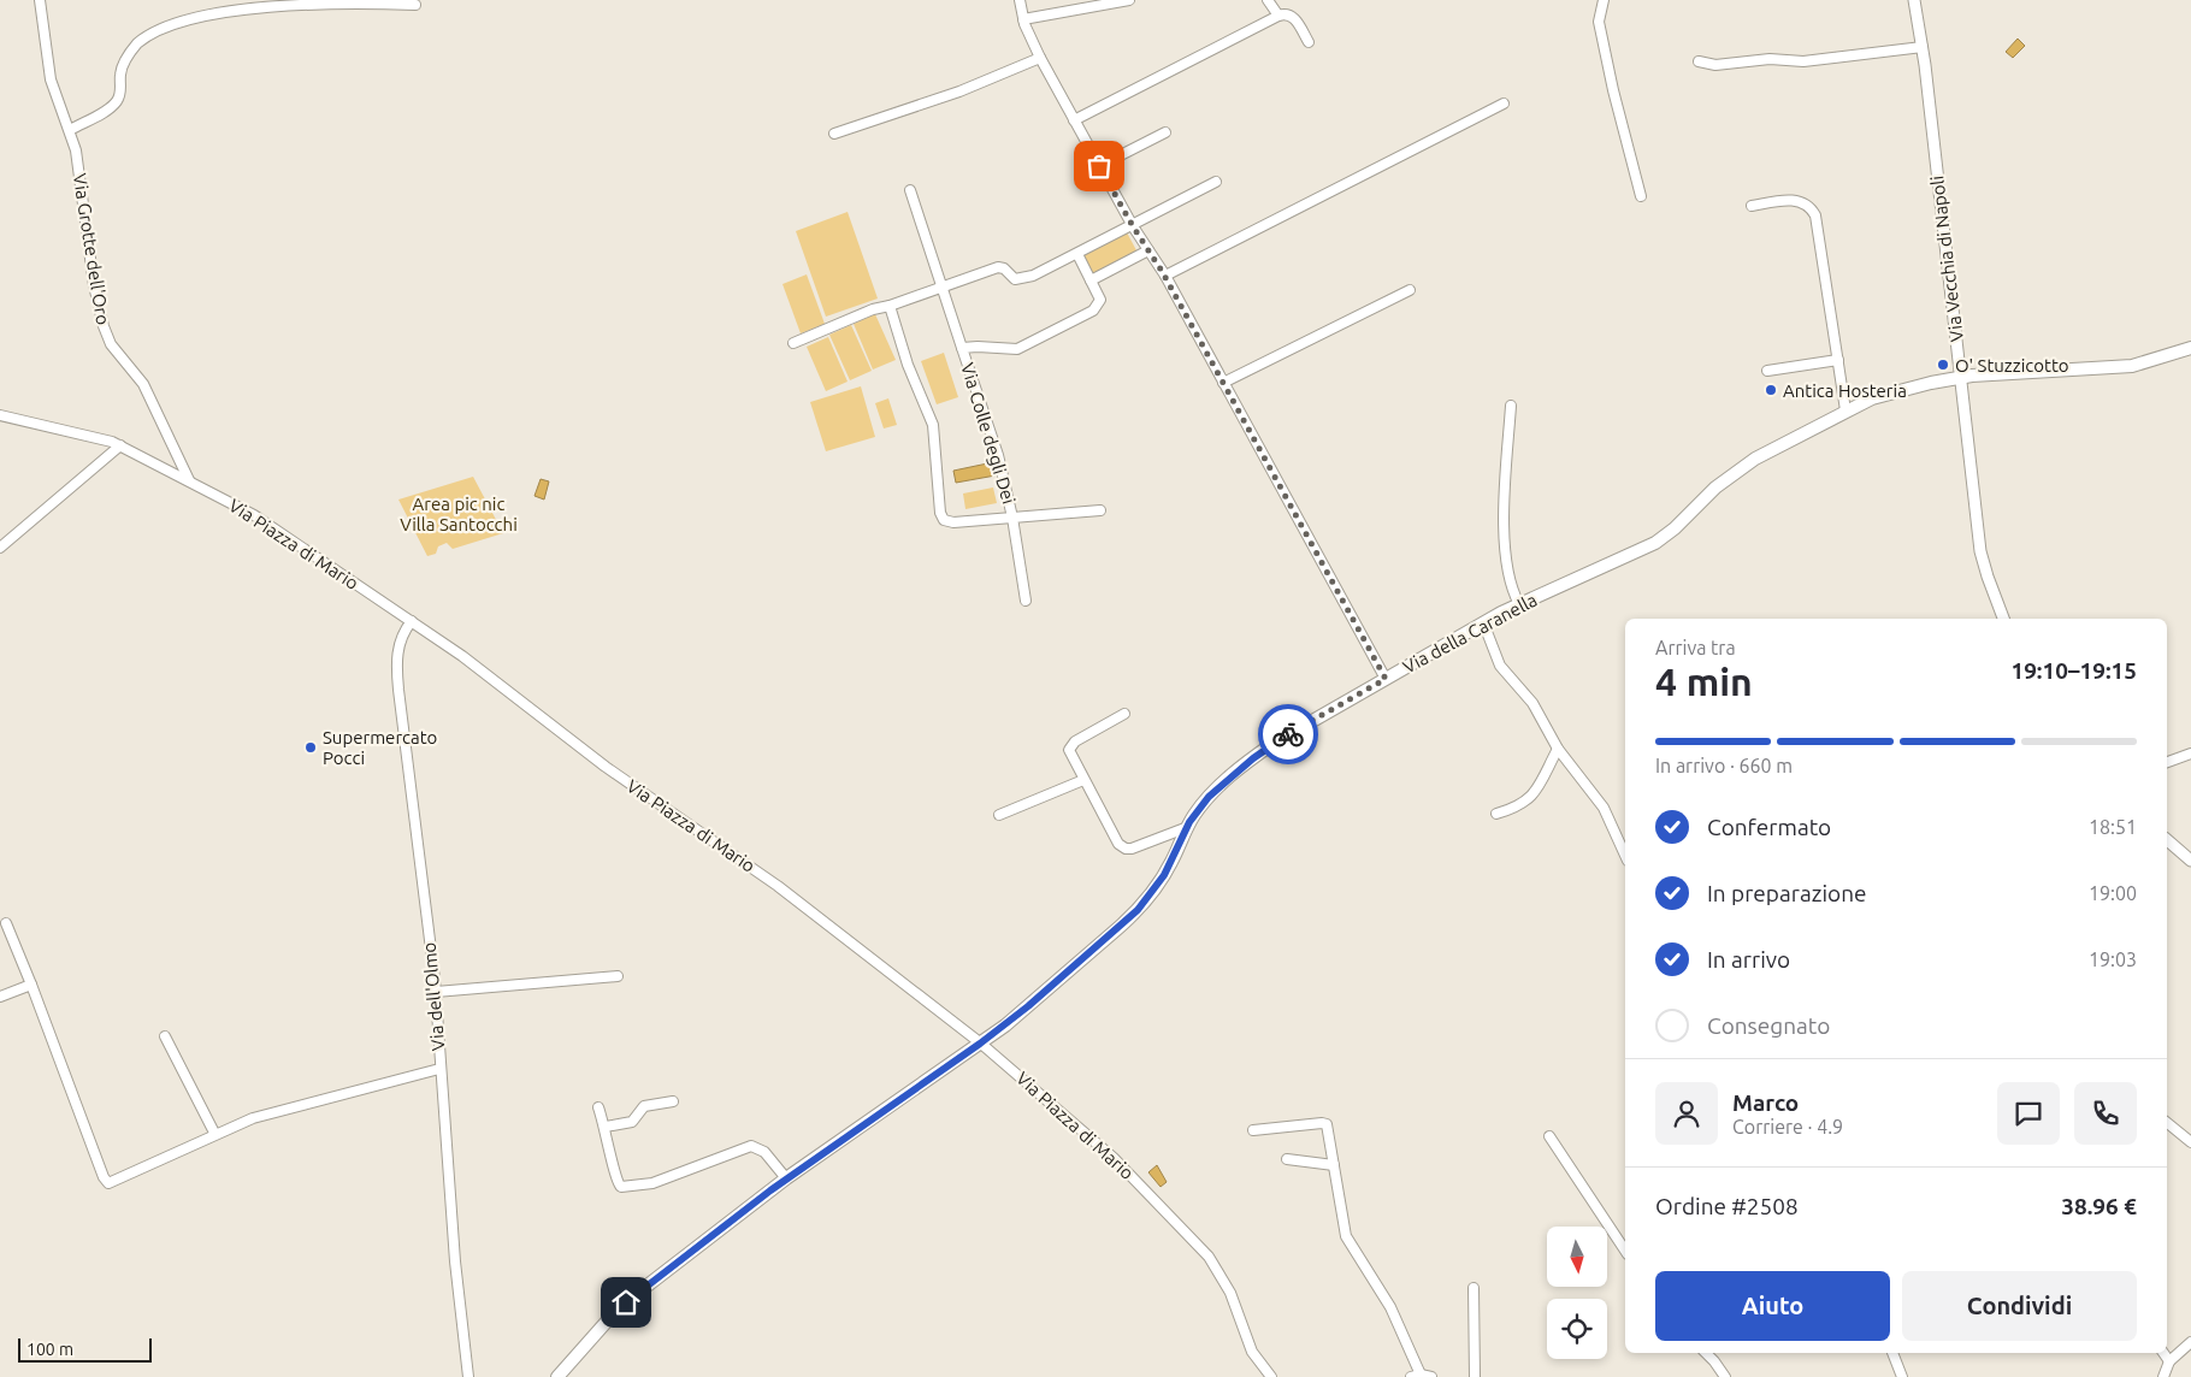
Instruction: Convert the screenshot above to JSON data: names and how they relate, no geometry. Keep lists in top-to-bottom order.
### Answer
{
  "streets": {
    "main road": ["Via della Caranella"],
    "street": [
      "Via Grotte dell'Oro",
      "Via Vecchia di Napoli",
      "Via Colle degli Dei",
      "Via Piazza di Mario",
      "Via dell'Olmo"
    ]
  },
  "crossings": [
    ["Via Grotte dell'Oro", "Via Piazza di Mario"],
    ["Via Vecchia di Napoli", "Via della Caranella"],
    ["Via Piazza di Mario", "Via della Caranella"],
    ["Via Piazza di Mario", "Via dell'Olmo"]
  ],
  "parks": ["Area pic nic Villa Santocchi"],
  "places": ["O' Stuzzicotto", "Antica Hosteria", "Supermercato Pocci"],
  "scale_bar": "100 m",
  "north": "bottom",
  "page": {
    "heading": ["4 min", "Arriva tra", "19:10–19:15"],
    "panel": [
      "Marco",
      "Corriere · 4.9",
      "Ordine #2508",
      "38.96 €"
    ],
    "bar": "In arrivo · 660 m",
    "list": [
      ["Confermato", "18:51"],
      ["In preparazione", "19:00"],
      ["In arrivo", "19:03"],
      "Consegnato"
    ],
    "buttons": ["Aiuto", "Condividi"],
    "scale": "100 m"
  }
}
